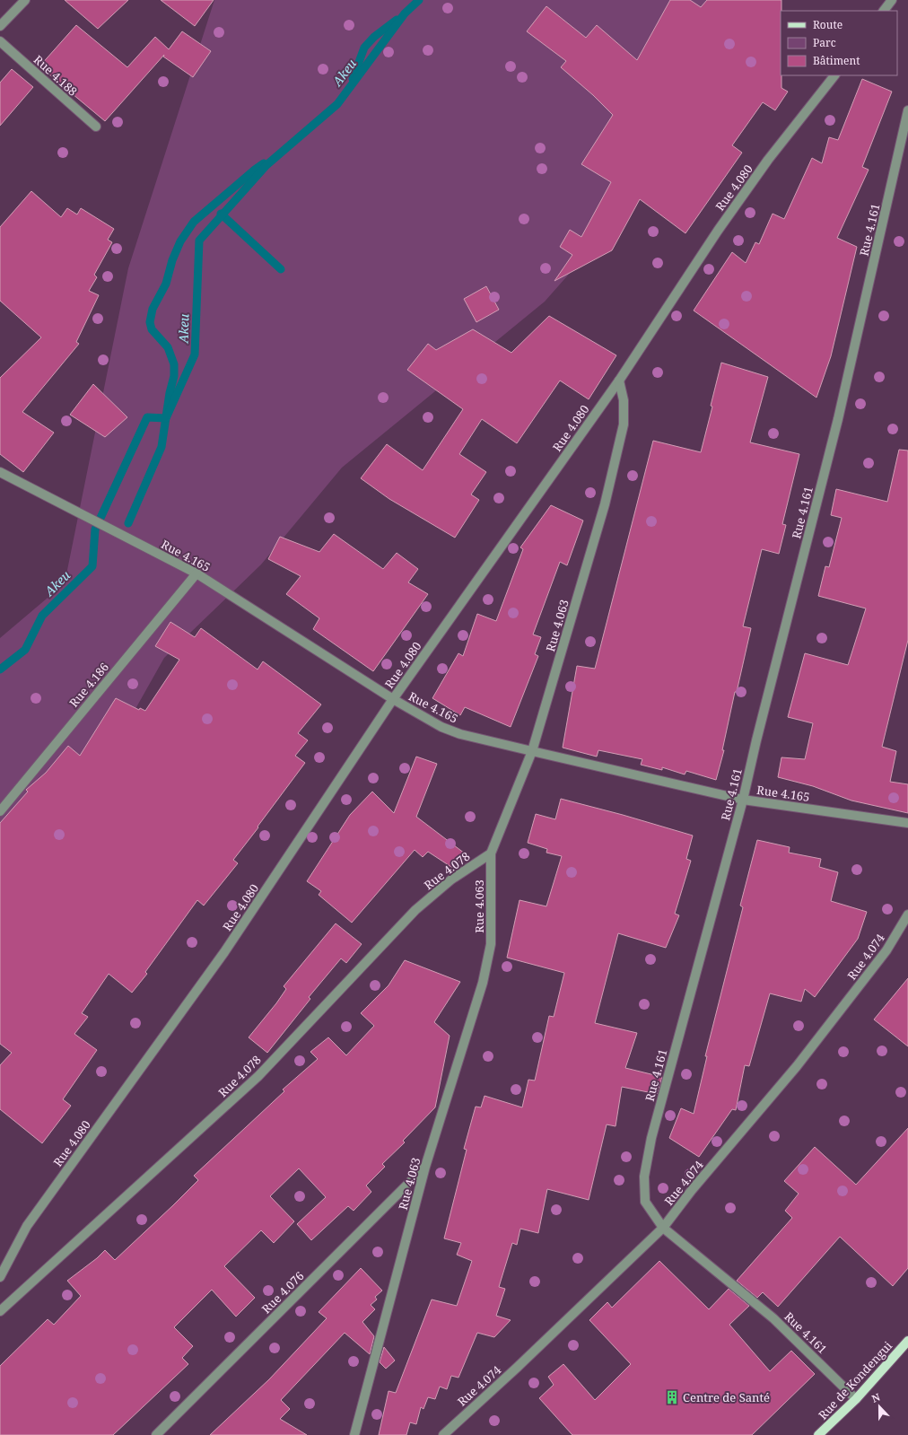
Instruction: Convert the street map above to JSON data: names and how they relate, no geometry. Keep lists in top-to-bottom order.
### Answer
{
  "streets": {
    "main road": ["Rue de Kondengui"],
    "street": [
      "Rue 4.188",
      "Rue 4.080",
      "Rue 4.161",
      "Rue 4.165",
      "Rue 4.063",
      "Rue 4.186",
      "Rue 4.078",
      "Rue 4.074",
      "Rue 4.076"
    ]
  },
  "crossings": [
    ["Rue 4.080", "Rue 4.165"],
    ["Rue 4.080", "Rue 4.063"],
    ["Rue 4.161", "Rue 4.165"],
    ["Rue 4.161", "Rue 4.074"],
    ["Rue 4.161", "Rue de Kondengui"],
    ["Rue 4.165", "Rue 4.063"],
    ["Rue 4.165", "Rue 4.186"],
    ["Rue 4.063", "Rue 4.078"],
    ["Rue 4.063", "Rue 4.076"]
  ],
  "water": ["Akeu"],
  "places": {
    "building": ["Centre de Santé"]
  },
  "legend": ["Route", "Parc", "Bâtiment"],
  "north": "top"
}
